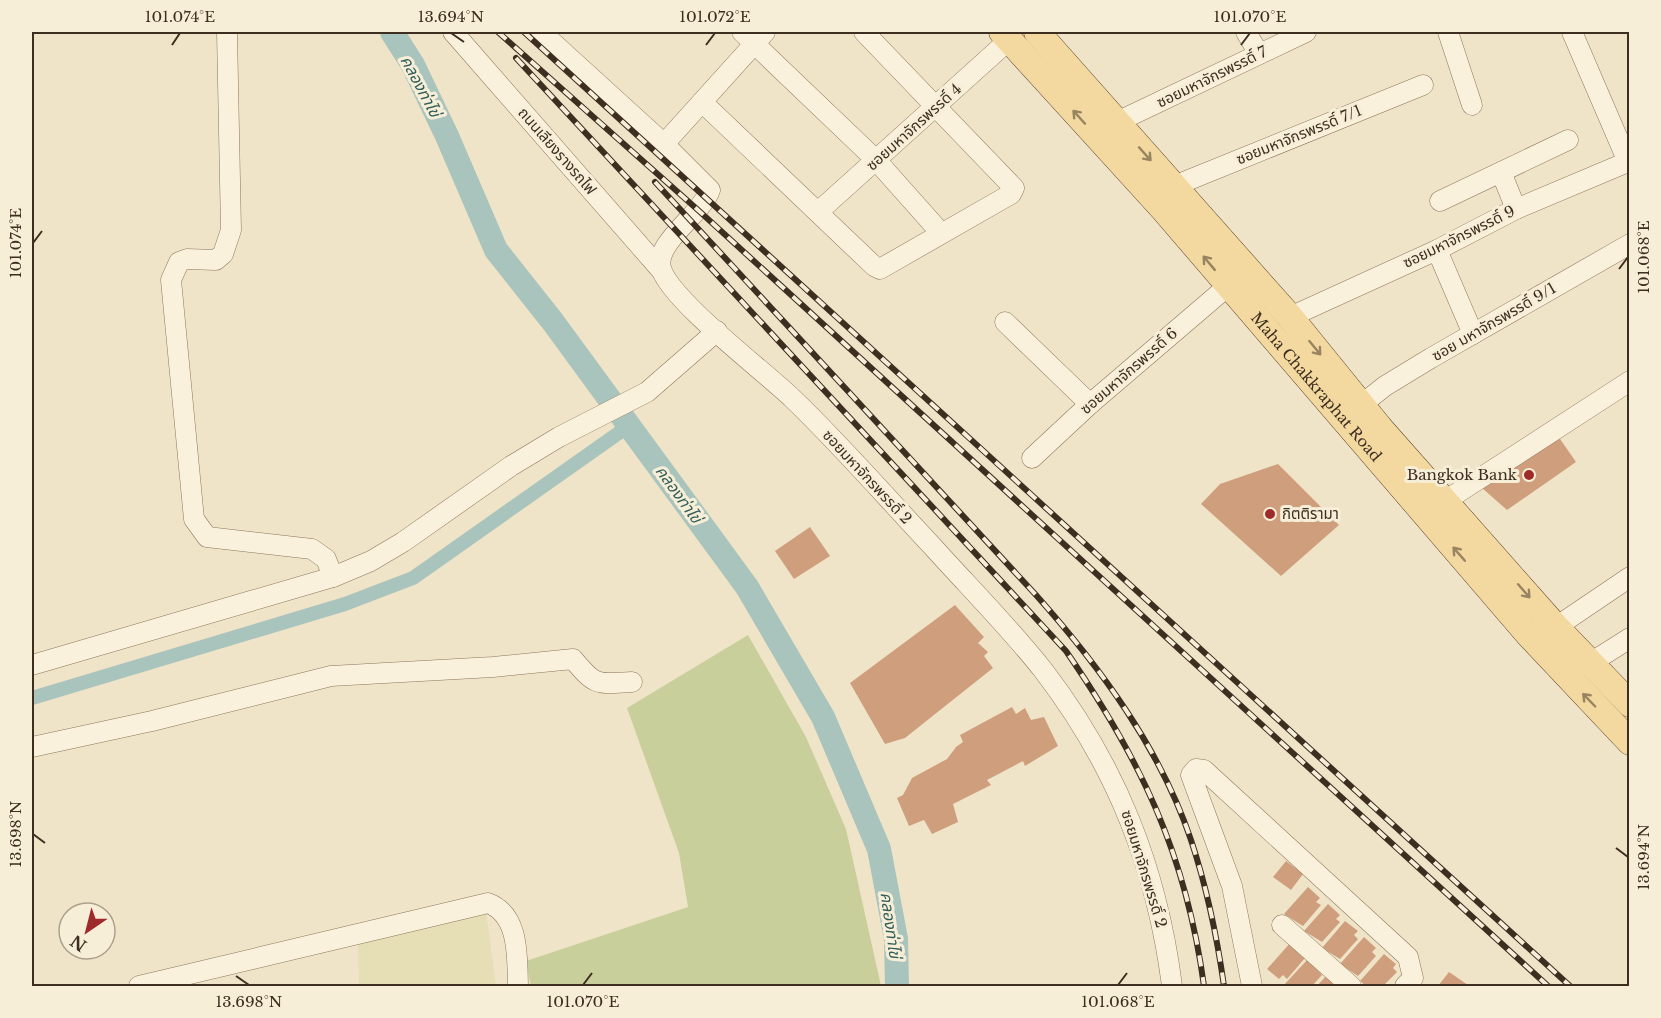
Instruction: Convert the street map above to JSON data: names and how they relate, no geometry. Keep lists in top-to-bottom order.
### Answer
{
  "streets": {
    "main road": ["Maha Chakkraphat Road"],
    "street": [
      "ซอยมหาจักรพรรดิ์ 7",
      "ซอยมหาจักรพรรดิ์ 4",
      "ซอยมหาจักรพรรดิ์ 7/1",
      "ถนนเลียงรางรถไฟ",
      "ซอยมหาจักรพรรดิ์ 9",
      "ซอย มหาจักรพรรดิ์ 9/1",
      "ซอยมหาจักรพรรดิ์ 6",
      "ซอยมหาจักรพรรดิ์ 2"
    ]
  },
  "crossings": [
    ["ซอยมหาจักรพรรดิ์ 7", "Maha Chakkraphat Road"],
    ["ซอยมหาจักรพรรดิ์ 4", "Maha Chakkraphat Road"],
    ["ซอยมหาจักรพรรดิ์ 7/1", "Maha Chakkraphat Road"],
    ["ถนนเลียงรางรถไฟ", "ซอยมหาจักรพรรดิ์ 2"],
    ["ซอยมหาจักรพรรดิ์ 9", "Maha Chakkraphat Road"],
    ["ซอย มหาจักรพรรดิ์ 9/1", "Maha Chakkraphat Road"],
    ["ซอยมหาจักรพรรดิ์ 6", "Maha Chakkraphat Road"]
  ],
  "water": ["คลองท่าไข่"],
  "places": ["Bangkok Bank", "กิตติรามา"],
  "north": "bottom left",
  "coordinates": [
    "101.074°E",
    "13.694°N",
    "101.072°E",
    "101.070°E",
    "101.068°E",
    "13.698°N"
  ]
}
